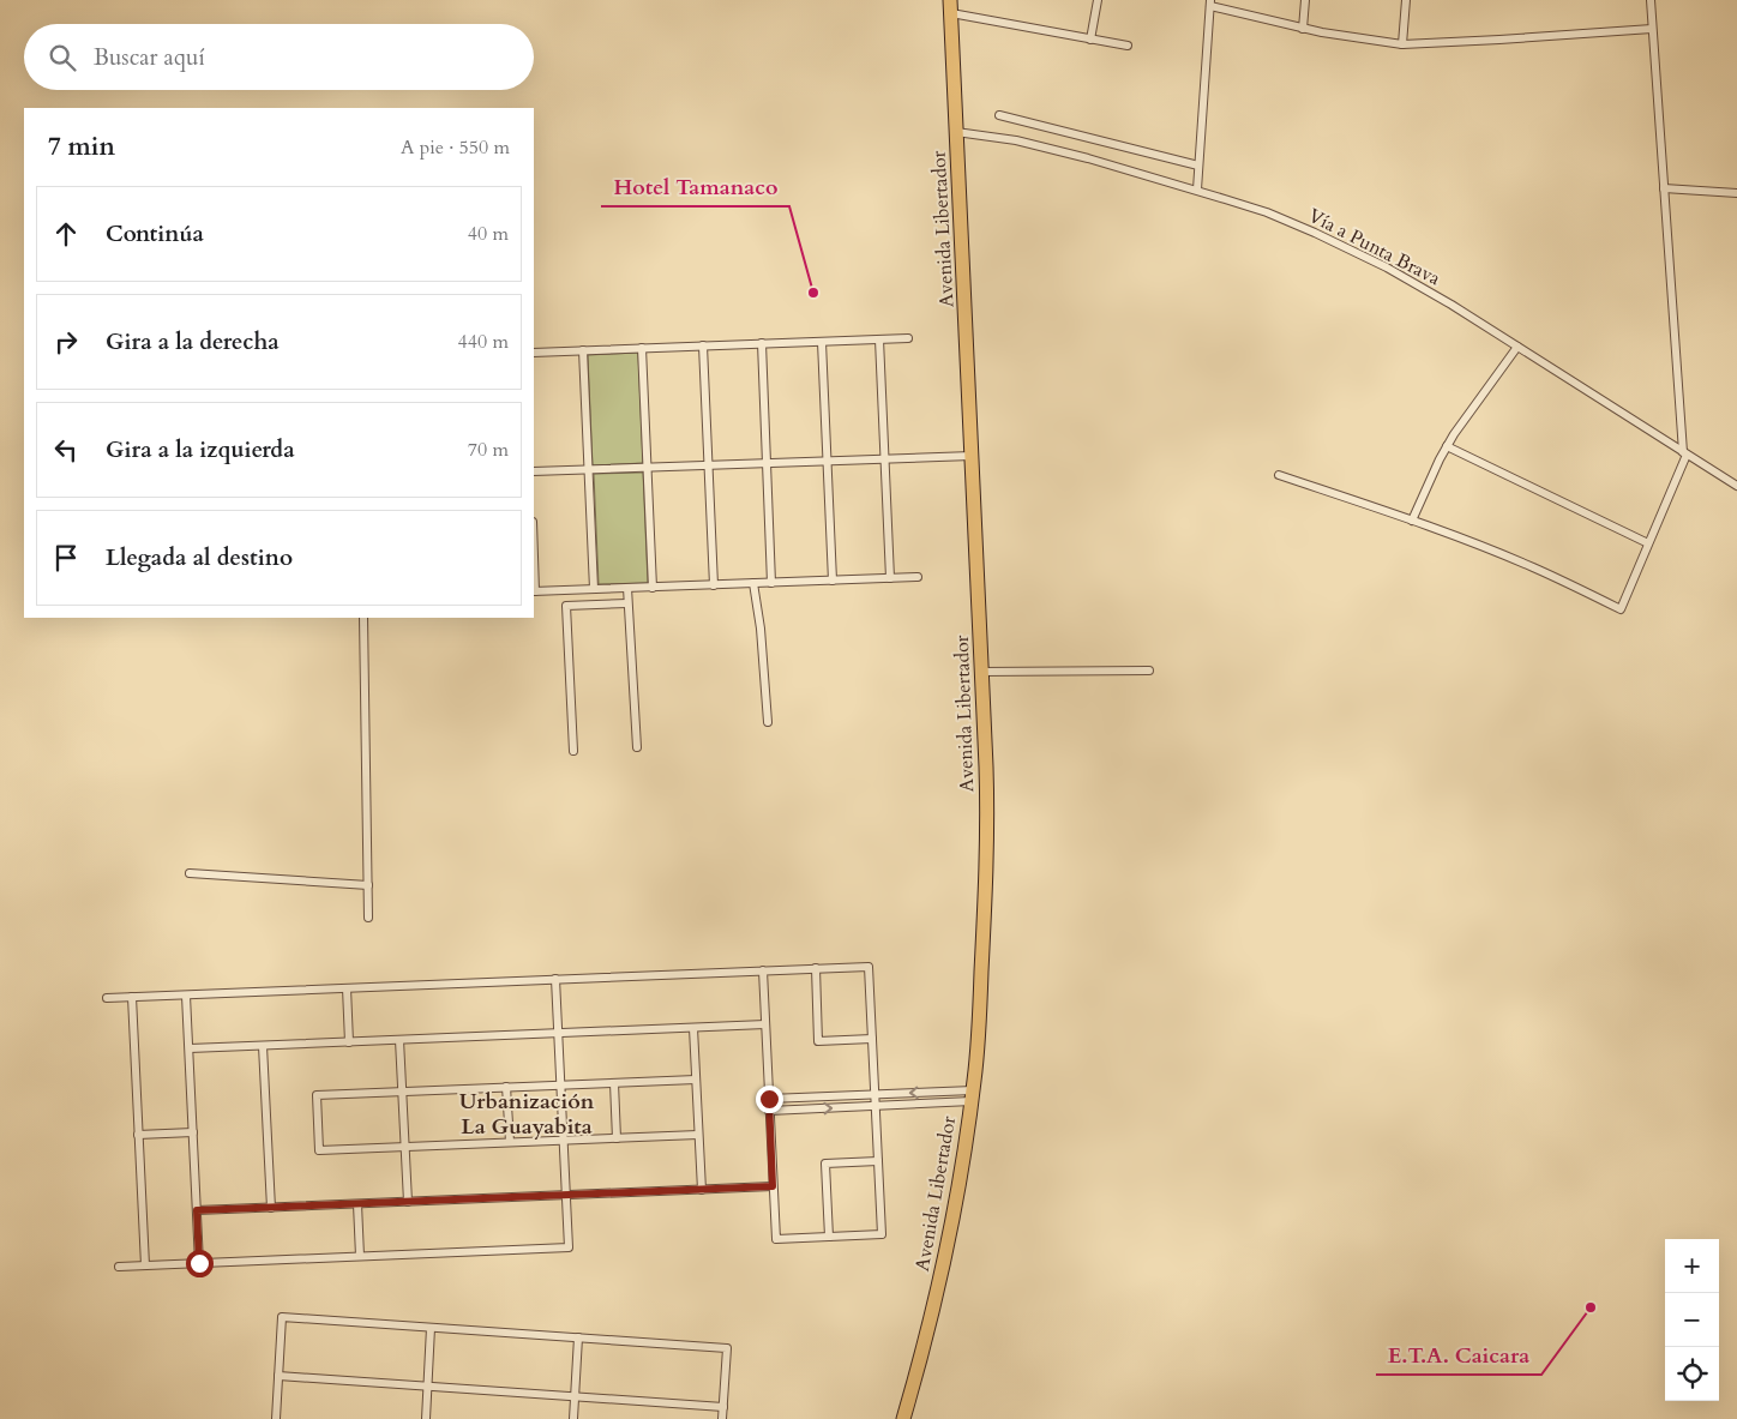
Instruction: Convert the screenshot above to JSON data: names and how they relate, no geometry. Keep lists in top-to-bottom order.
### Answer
{
  "streets": {
    "highway": ["Avenida Libertador"],
    "street": ["Vía a Punta Brava"]
  },
  "crossings": [
    ["Avenida Libertador", "Vía a Punta Brava"]
  ],
  "districts": ["Urbanización La Guayabita"],
  "places": ["Hotel Tamanaco", "E.T.A. Caicara"],
  "page": {
    "search": "Buscar aquí",
    "heading": ["7 min", "A pie · 550 m"],
    "list": [
      ["Continúa", "40 m"],
      ["Gira a la derecha", "440 m"],
      ["Gira a la izquierda", "70 m"],
      "Llegada al destino"
    ],
    "map_buttons": ["+", "−"]
  }
}
